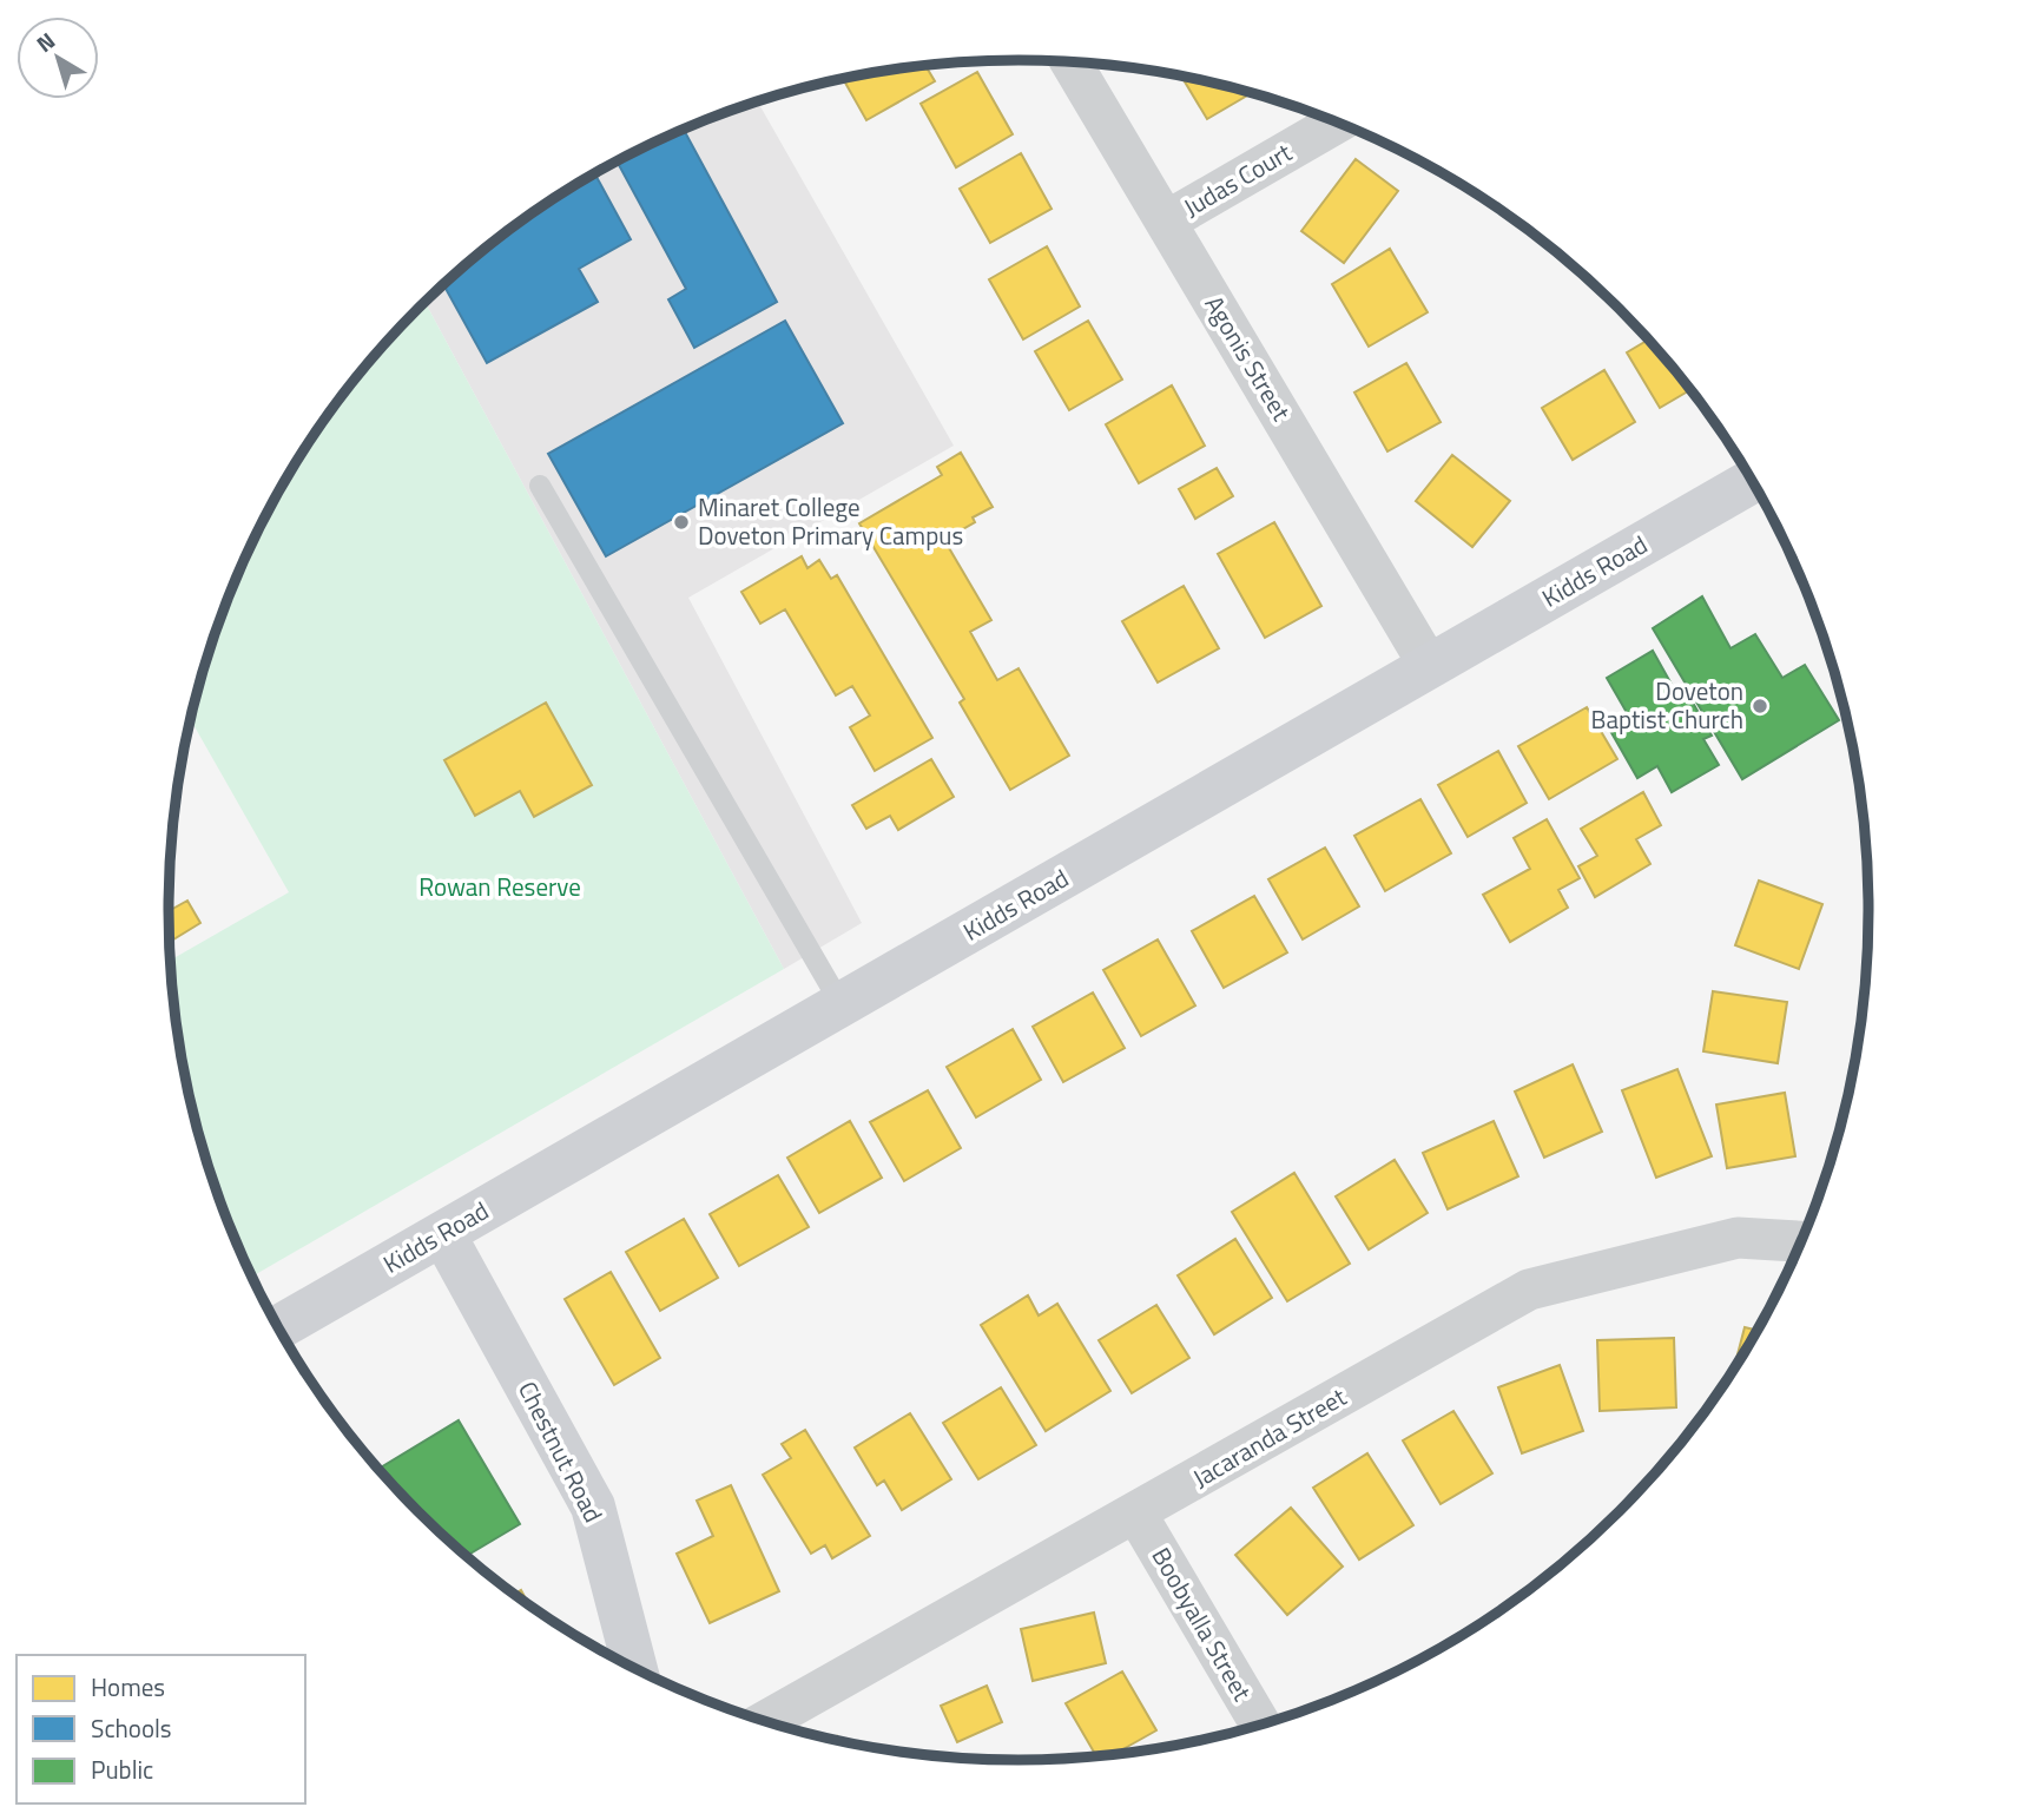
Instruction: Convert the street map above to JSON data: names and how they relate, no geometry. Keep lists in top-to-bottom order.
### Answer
{
  "streets": {
    "main road": ["Kidds Road", "Chestnut Road"],
    "street": [
      "Judas Court",
      "Agonis Street",
      "Jacaranda Street",
      "Boobyalla Street"
    ]
  },
  "crossings": [
    ["Judas Court", "Agonis Street"],
    ["Agonis Street", "Kidds Road"],
    ["Kidds Road", "Chestnut Road"],
    ["Jacaranda Street", "Boobyalla Street"]
  ],
  "parks": ["Rowan Reserve"],
  "places": ["Minaret College Doveton Primary Campus", "Doveton Baptist Church"],
  "legend": ["Homes", "Schools", "Public"],
  "north": "top left"
}
